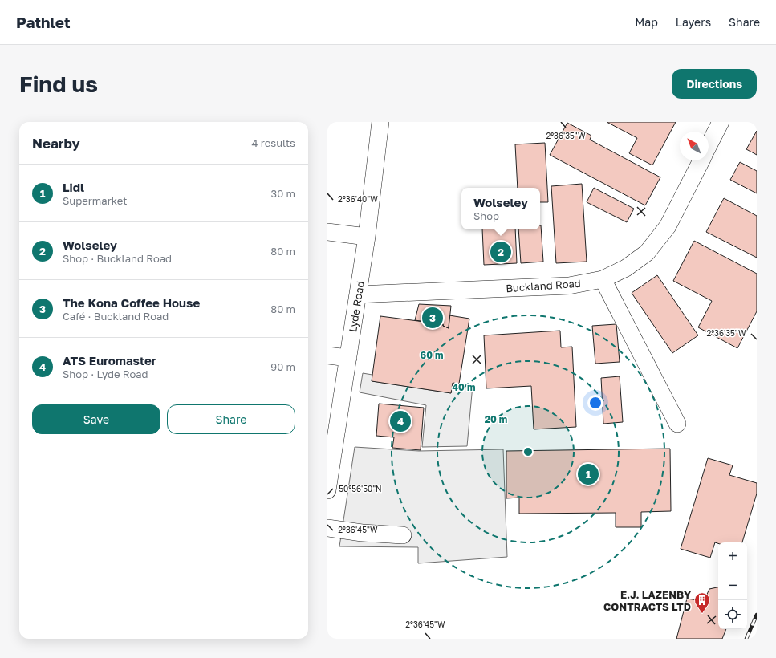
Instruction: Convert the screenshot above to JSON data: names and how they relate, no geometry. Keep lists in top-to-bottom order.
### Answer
{
  "streets": {
    "street": ["Buckland Road", "Lyde Road"]
  },
  "crossings": [
    ["Buckland Road", "Lyde Road"]
  ],
  "places": {
    "building": ["E.J. LAZENBY CONTRACTS LTD"]
  },
  "north": "top left",
  "page": {
    "header": "Pathlet",
    "nav": ["Map", "Layers", "Share"],
    "buttons": [
      "Directions",
      ["Save", "Share"]
    ],
    "title": "Find us",
    "heading": ["Nearby", "4 results"],
    "list": [
      {
        "mark": "1",
        "name": "Lidl",
        "note": "Supermarket",
        "value": "30 m"
      },
      {
        "mark": "2",
        "name": "Wolseley",
        "note": "Shop · Buckland Road",
        "value": "80 m"
      },
      {
        "mark": "3",
        "name": "The Kona Coffee House",
        "note": "Café · Buckland Road",
        "value": "80 m"
      },
      {
        "mark": "4",
        "name": "ATS Euromaster",
        "note": "Shop · Lyde Road",
        "value": "90 m"
      }
    ],
    "popup": ["Wolseley", "Shop"],
    "pins": [
      "2",
      "3",
      "4",
      "1"
    ],
    "map_buttons": ["+", "−"]
  },
  "coordinates": [
    "2°36'35\"W",
    "2°36'40\"W",
    "50°56'50\"N",
    "2°36'45\"W"
  ],
  "rings": ["60 m", "40 m", "20 m"]
}
